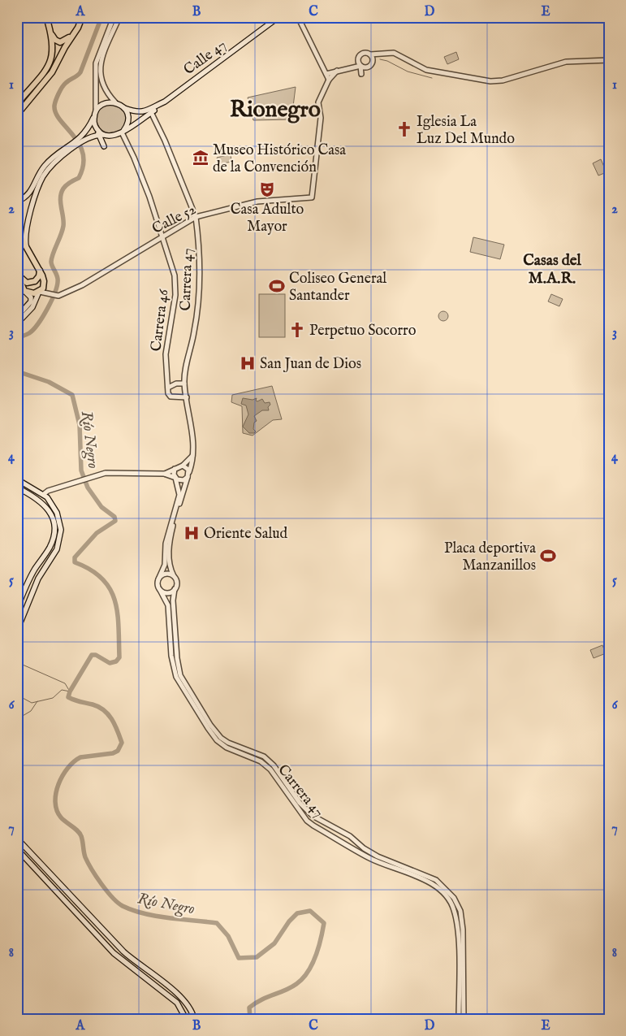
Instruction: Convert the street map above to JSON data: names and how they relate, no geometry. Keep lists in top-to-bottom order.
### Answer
{
  "streets": {
    "main road": ["Calle 47"],
    "street": ["Calle 52", "Carrera 47", "Carrera 46"]
  },
  "crossings": [
    ["Calle 47", "Carrera 47"],
    ["Calle 47", "Carrera 46"],
    ["Calle 52", "Carrera 47"],
    ["Calle 52", "Carrera 46"],
    ["Carrera 47", "Carrera 46"]
  ],
  "districts": ["Rionegro", "Casas del M.A.R."],
  "water": ["Río Negro"],
  "places": {
    "church": ["Iglesia La Luz Del Mundo", "Perpetuo Socorro"],
    "museum": ["Museo Histórico Casa de la Convención"],
    "theatre": ["Casa Adulto Mayor"],
    "sports": ["Coliseo General Santander", "Placa deportiva Manzanillos"],
    "hospital": ["San Juan de Dios", "Oriente Salud"]
  },
  "grid": {
    "columns": [
      "A",
      "B",
      "C",
      "D",
      "E"
    ],
    "rows": [
      "1",
      "2",
      "3",
      "4",
      "5",
      "6",
      "7",
      "8"
    ]
  }
}
